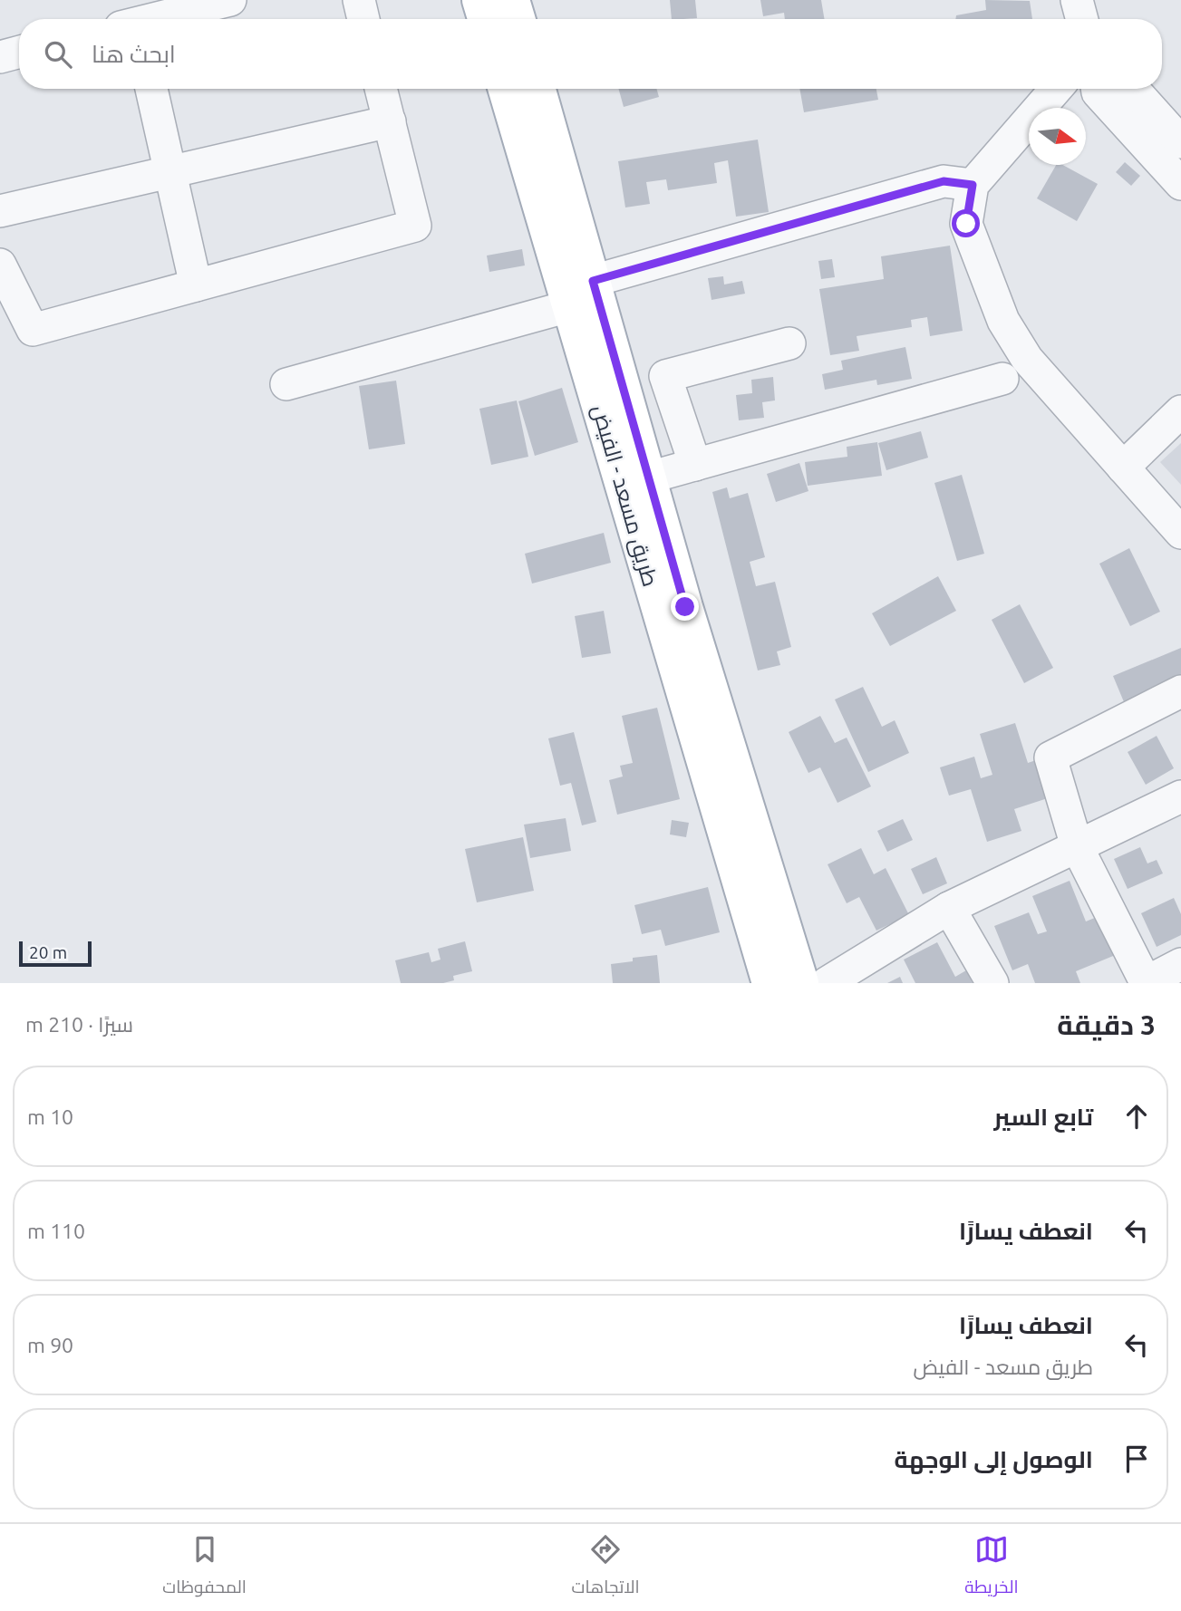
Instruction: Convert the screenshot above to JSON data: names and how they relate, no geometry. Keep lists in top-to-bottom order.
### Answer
{
  "streets": {
    "main road": ["طريق مسعد - الفيض"]
  },
  "scale_bar": "20 m",
  "north": "right",
  "page": {
    "search": "ابحث هنا",
    "scale": "20 m",
    "heading": ["3 دقيقة", "سيرًا · 210 m"],
    "list": [
      ["تابع السير", "10 m"],
      ["انعطف يسارًا", "110 m"],
      ["انعطف يسارًا", "طريق مسعد - الفيض", "90 m"],
      "الوصول إلى الوجهة"
    ],
    "nav": ["الخريطة", "الاتجاهات", "المحفوظات"]
  }
}
